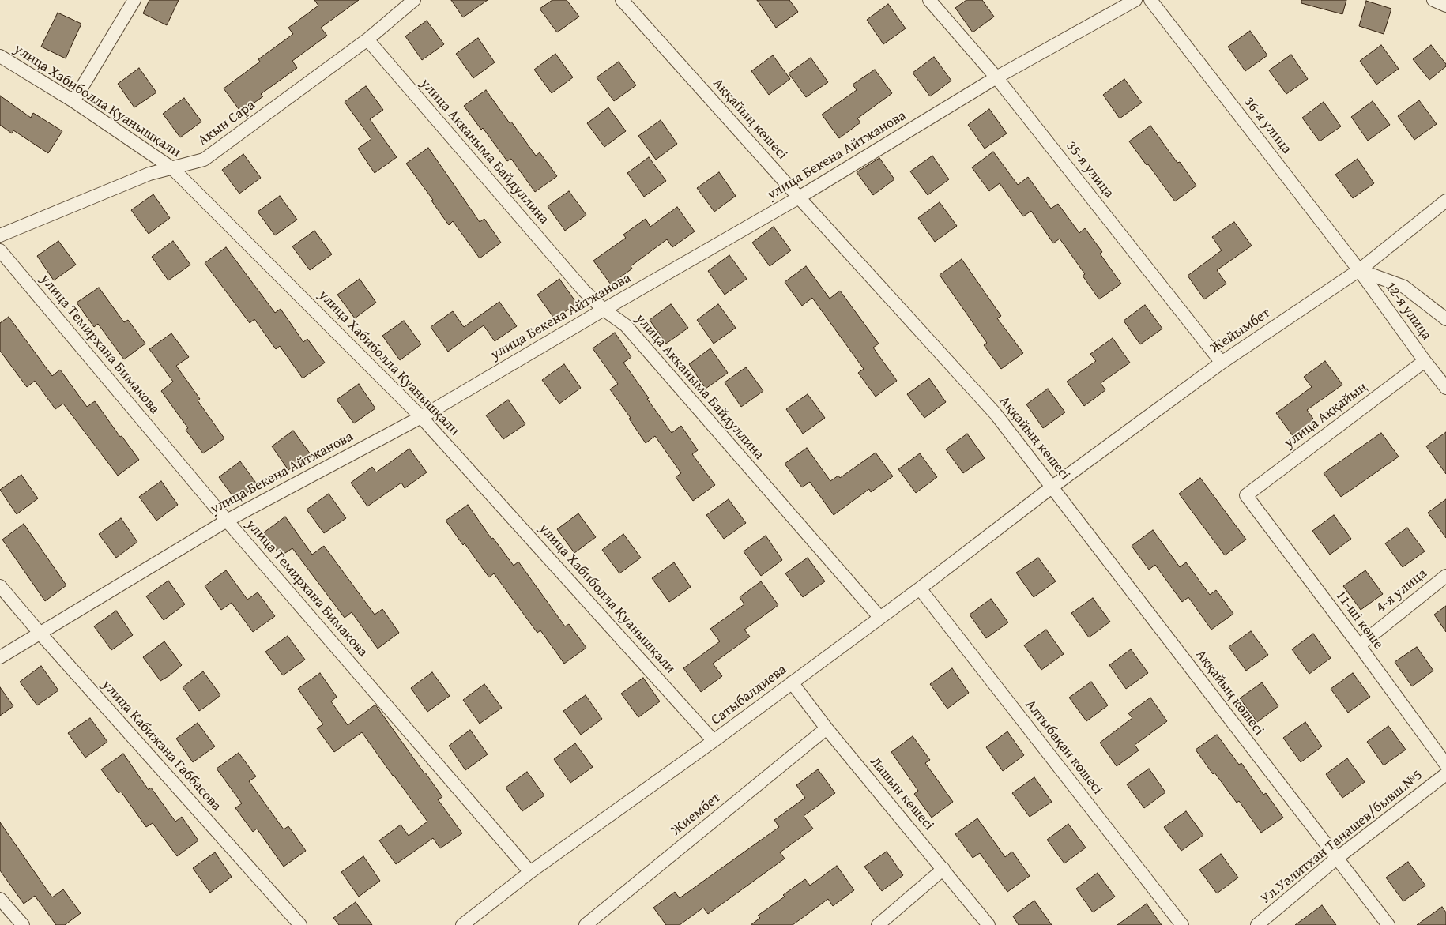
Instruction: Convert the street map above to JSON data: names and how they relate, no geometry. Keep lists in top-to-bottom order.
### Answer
{
  "streets": {
    "street": [
      "улица Хабиболла Қуанышқали",
      "Аққайың көшесі",
      "Акын Сара",
      "36-я улица",
      "улица Акканыма Байдуллина",
      "улица Бекена Айтжанова",
      "35-я улица",
      "12-я улица",
      "Жейымбет",
      "улица Темирхана Бимакова",
      "улица Аққайың",
      "4-я улица",
      "11-ші көше",
      "Сатыбалдиева",
      "улица Кабижана Габбасова",
      "Алтыбақан көшесі",
      "Лашын көшесі",
      "Жиембет",
      "Ул.Уәлитхан Танашев/бывш.№5"
    ]
  },
  "crossings": [
    ["улица Хабиболла Қуанышқали", "Акын Сара"],
    ["улица Хабиболла Қуанышқали", "улица Бекена Айтжанова"],
    ["улица Хабиболла Қуанышқали", "Сатыбалдиева"],
    ["Аққайың көшесі", "улица Бекена Айтжанова"],
    ["Аққайың көшесі", "Жейымбет"],
    ["Аққайың көшесі", "Сатыбалдиева"],
    ["Аққайың көшесі", "Ул.Уәлитхан Танашев/бывш.№5"],
    ["Акын Сара", "улица Акканыма Байдуллина"],
    ["36-я улица", "12-я улица"],
    ["36-я улица", "Жейымбет"],
    ["улица Акканыма Байдуллина", "улица Бекена Айтжанова"],
    ["улица Акканыма Байдуллина", "Сатыбалдиева"],
    ["улица Бекена Айтжанова", "35-я улица"],
    ["улица Бекена Айтжанова", "улица Темирхана Бимакова"],
    ["улица Бекена Айтжанова", "улица Кабижана Габбасова"],
    ["35-я улица", "Жейымбет"],
    ["12-я улица", "Жейымбет"],
    ["12-я улица", "улица Аққайың"],
    ["Жейымбет", "Сатыбалдиева"],
    ["улица Темирхана Бимакова", "Сатыбалдиева"],
    ["улица Аққайың", "11-ші көше"],
    ["4-я улица", "11-ші көше"],
    ["Сатыбалдиева", "Алтыбақан көшесі"],
    ["Сатыбалдиева", "Лашын көшесі"],
    ["Лашын көшесі", "Жиембет"]
  ]
}
